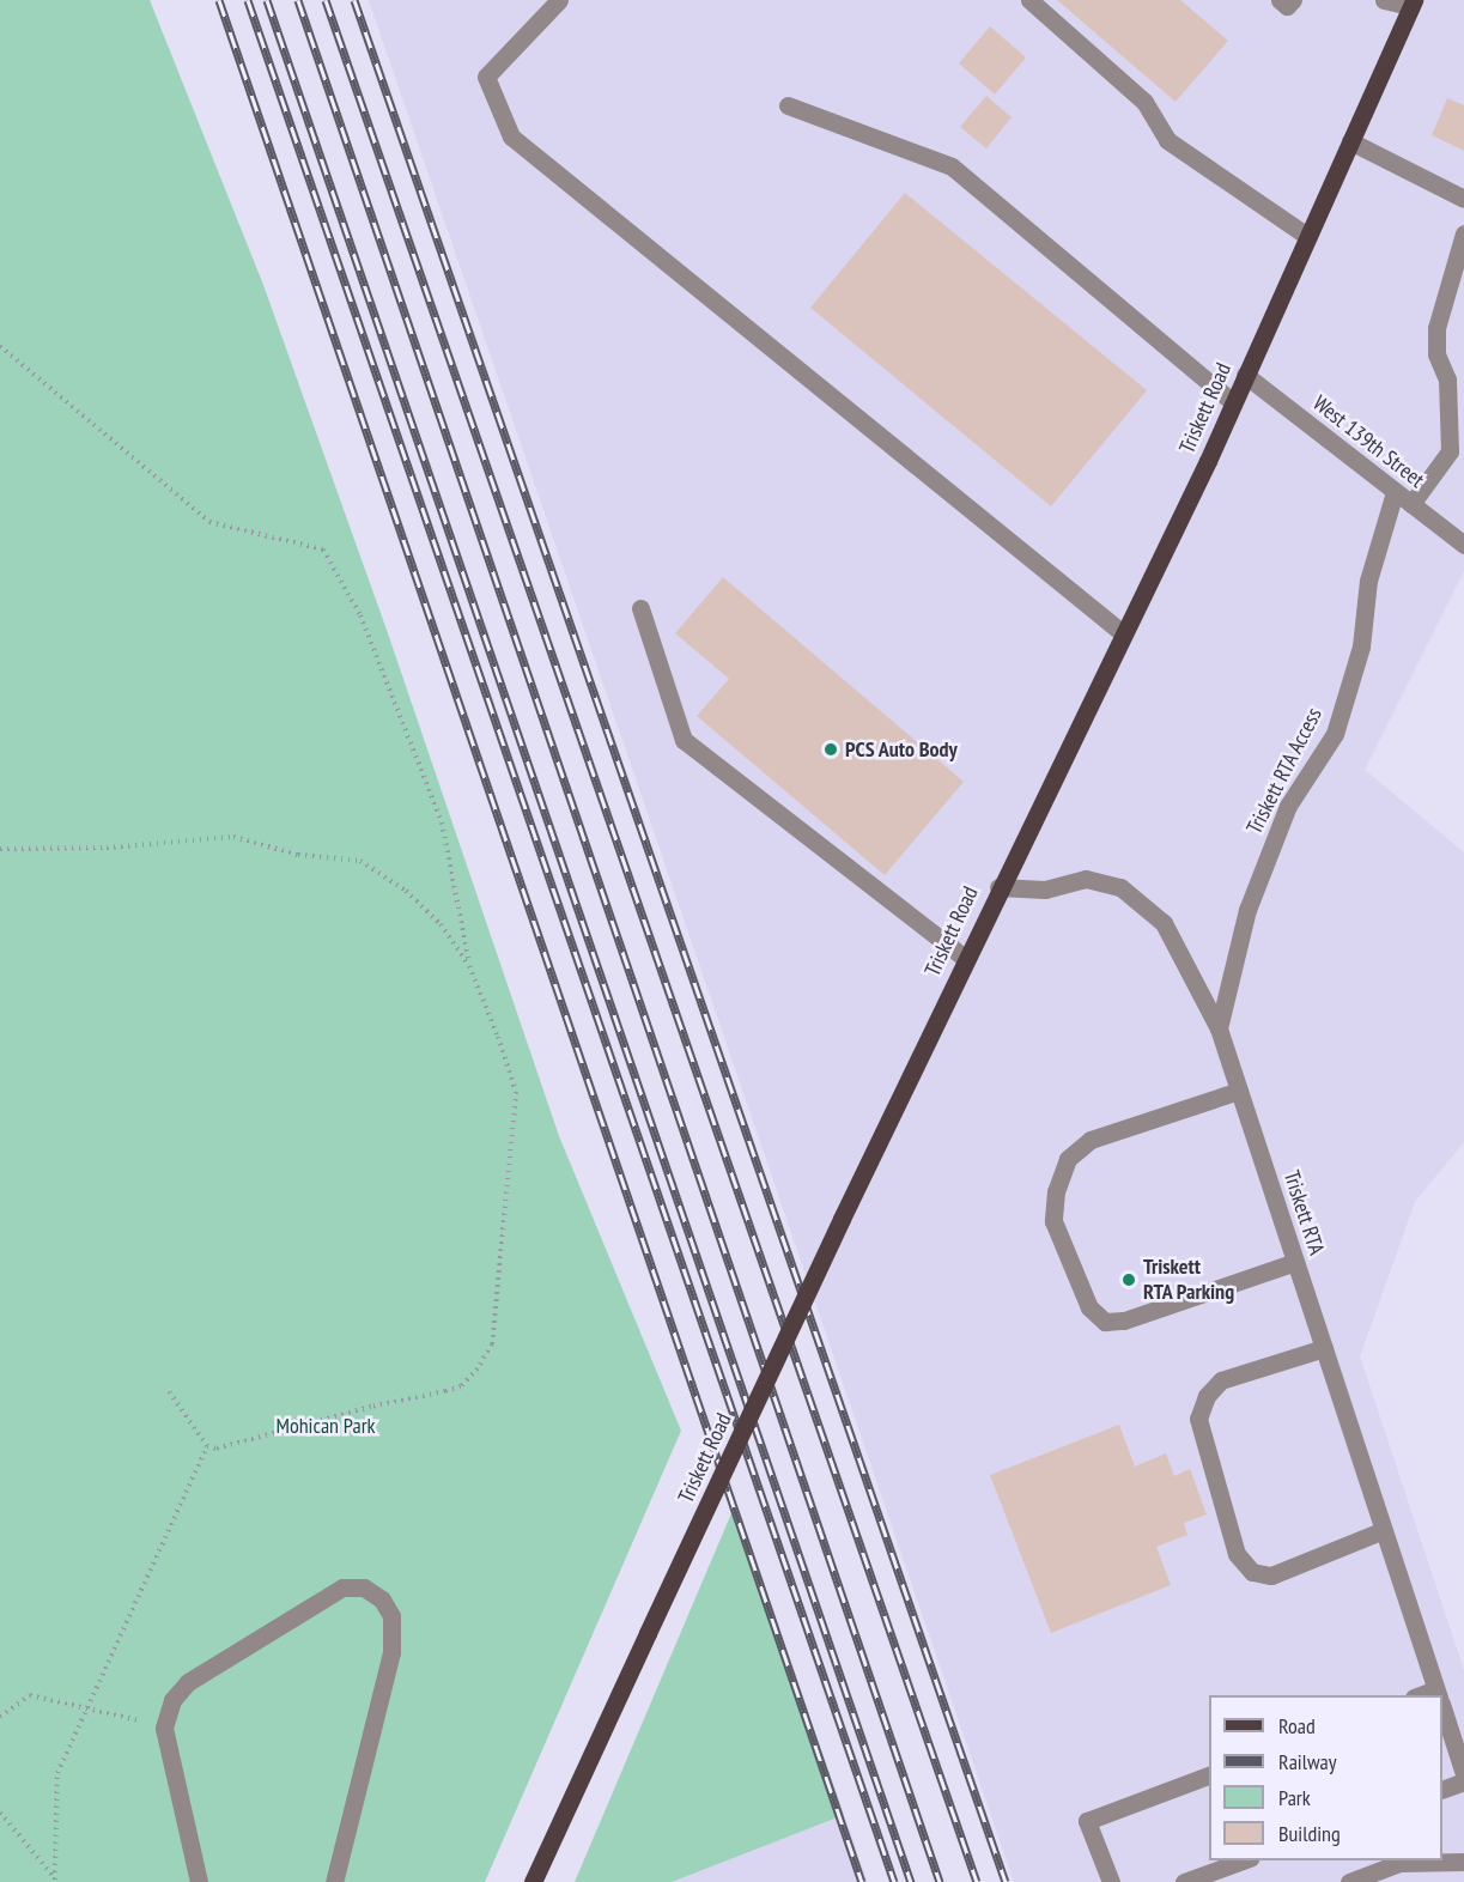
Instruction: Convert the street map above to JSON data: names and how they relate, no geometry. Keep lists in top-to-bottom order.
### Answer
{
  "streets": {
    "main road": ["Triskett Road"],
    "street": ["West 139th Street", "Triskett RTA Access", "Triskett RTA"]
  },
  "crossings": [
    ["Triskett Road", "West 139th Street"],
    ["Triskett Road", "Triskett RTA"],
    ["West 139th Street", "Triskett RTA Access"],
    ["Triskett RTA Access", "Triskett RTA"]
  ],
  "parks": ["Mohican Park"],
  "places": ["PCS Auto Body", "Triskett RTA Parking"],
  "legend": [
    "Road",
    "Railway",
    "Park",
    "Building"
  ]
}
